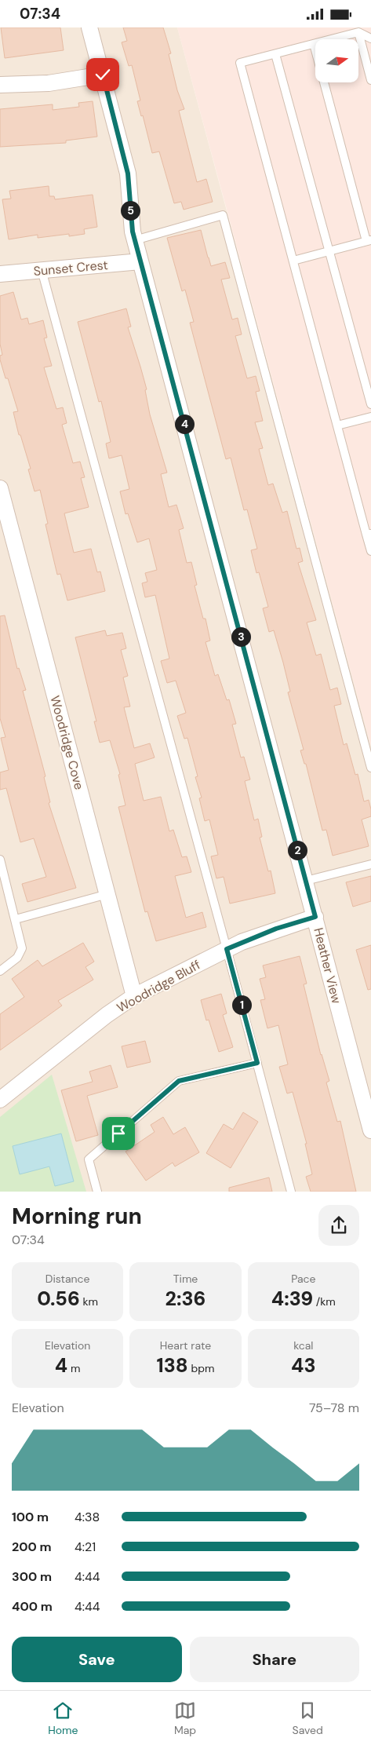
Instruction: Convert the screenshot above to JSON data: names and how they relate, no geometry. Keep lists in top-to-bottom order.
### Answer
{
  "streets": {
    "street": [
      "Sunset Crest",
      "Woodridge Cove",
      "Heather View",
      "Woodridge Bluff"
    ]
  },
  "crossings": [
    ["Sunset Crest", "Heather View"],
    ["Woodridge Cove", "Woodridge Bluff"],
    ["Heather View", "Woodridge Bluff"]
  ],
  "north": "right",
  "page": {
    "status": "07:34",
    "pins": [
      "5",
      "4",
      "3",
      "2",
      "1"
    ],
    "heading": ["Morning run", "07:34"],
    "stats": [
      ["Distance", "0.56 km"],
      ["Time", "2:36"],
      ["Pace", "4:39 /km"],
      ["Elevation", "4 m"],
      ["Heart rate", "138 bpm"],
      ["kcal", "43"]
    ],
    "chart": ["Elevation", "75–78 m"],
    "list": [
      {
        "name": "100 m",
        "note": "4:38"
      },
      {
        "name": "200 m",
        "note": "4:21"
      },
      {
        "name": "300 m",
        "note": "4:44"
      },
      {
        "name": "400 m",
        "note": "4:44"
      }
    ],
    "buttons": ["Save", "Share"],
    "tabs": ["Home", "Map", "Saved"]
  }
}
